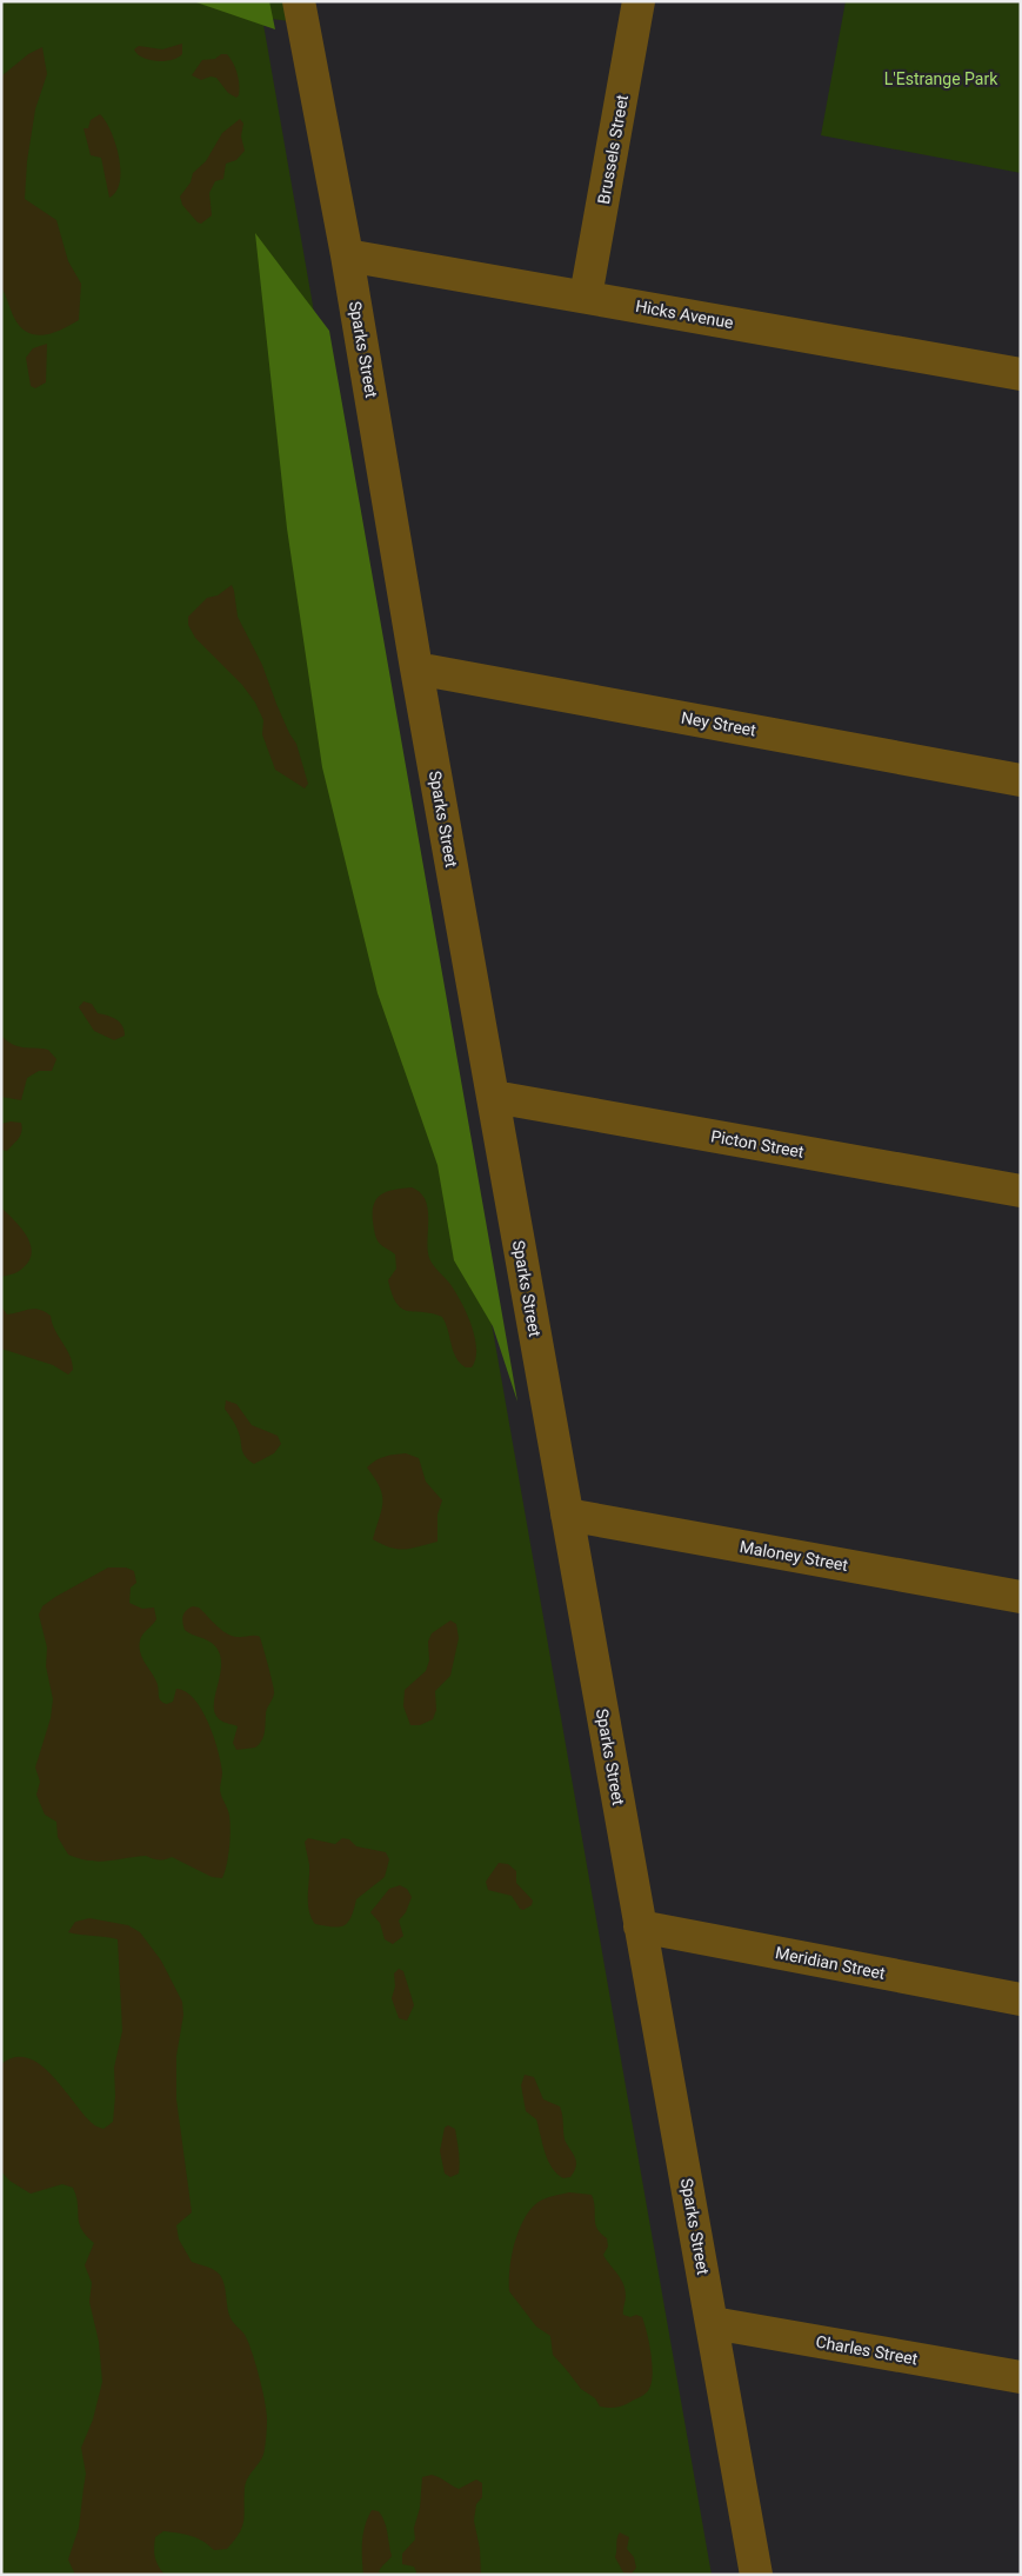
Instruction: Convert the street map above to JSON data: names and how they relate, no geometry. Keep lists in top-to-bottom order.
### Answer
{
  "streets": {
    "street": [
      "Brussels Street",
      "Hicks Avenue",
      "Sparks Street",
      "Ney Street",
      "Picton Street",
      "Maloney Street",
      "Meridian Street",
      "Charles Street"
    ]
  },
  "crossings": [
    ["Brussels Street", "Hicks Avenue"],
    ["Hicks Avenue", "Sparks Street"],
    ["Sparks Street", "Ney Street"],
    ["Sparks Street", "Picton Street"],
    ["Sparks Street", "Maloney Street"],
    ["Sparks Street", "Meridian Street"],
    ["Sparks Street", "Charles Street"]
  ],
  "parks": ["L'Estrange Park"]
}
